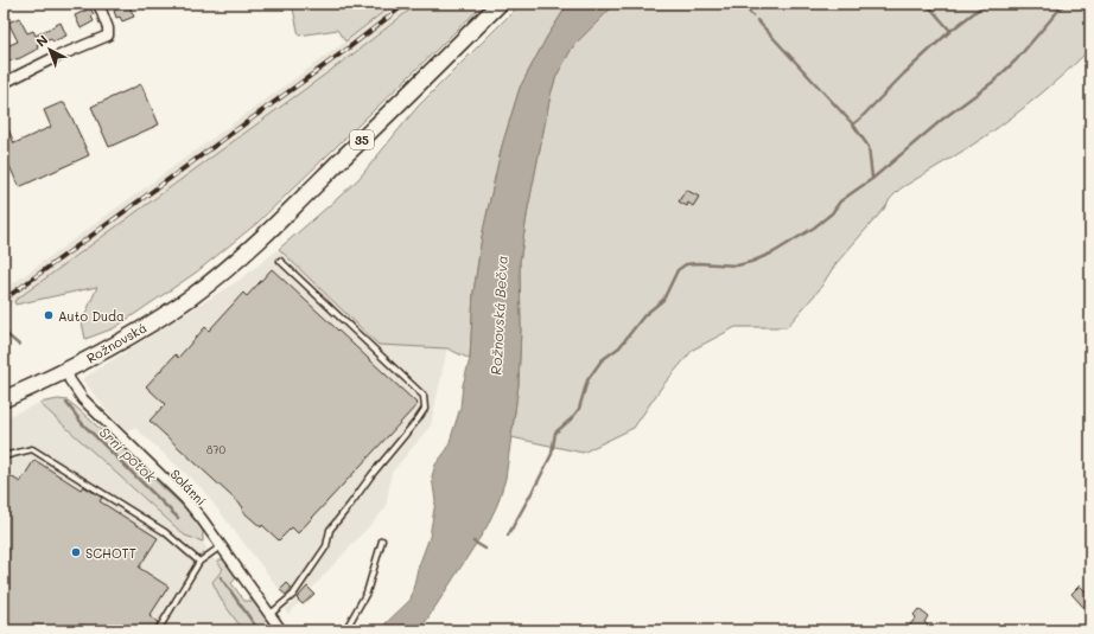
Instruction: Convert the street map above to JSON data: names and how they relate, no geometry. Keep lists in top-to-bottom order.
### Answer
{
  "streets": {
    "main road": ["35", "Rožnovská"],
    "street": ["Solární"]
  },
  "crossings": [
    ["Rožnovská", "Solární"]
  ],
  "water": ["Rožnovská Bečva", "Srní potok"],
  "places": ["Auto Duda", "SCHOTT"],
  "house_numbers": ["870"],
  "north": "top left"
}
